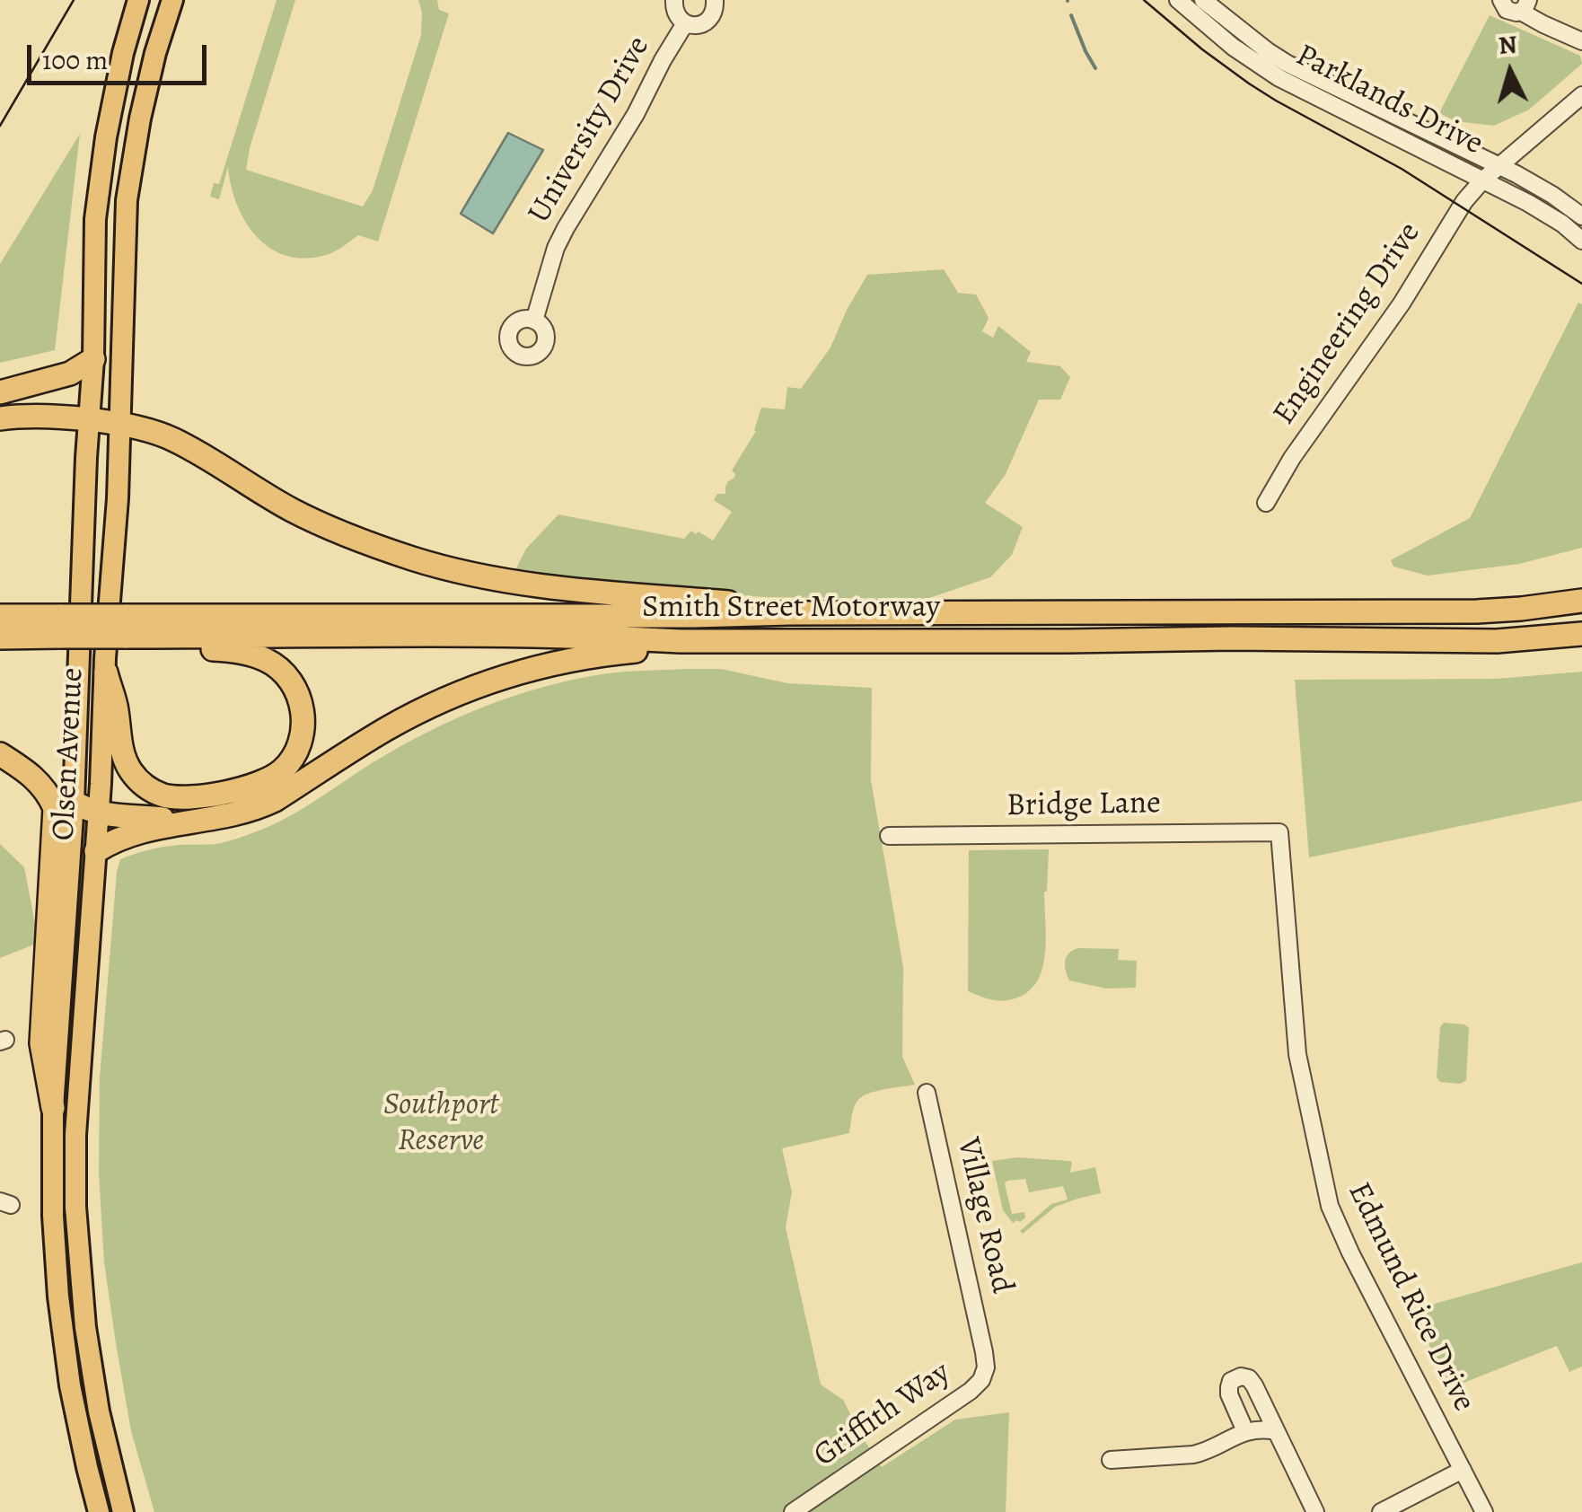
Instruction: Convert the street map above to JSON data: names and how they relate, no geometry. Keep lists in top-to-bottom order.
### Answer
{
  "streets": {
    "highway": ["Smith Street Motorway"],
    "main road": ["Olsen Avenue"],
    "street": [
      "Parklands Drive",
      "University Drive",
      "Engineering Drive",
      "Bridge Lane",
      "Village Road",
      "Edmund Rice Drive",
      "Griffith Way"
    ]
  },
  "crossings": [
    ["Parklands Drive", "Engineering Drive"],
    ["Bridge Lane", "Edmund Rice Drive"],
    ["Village Road", "Griffith Way"]
  ],
  "parks": ["Southport Reserve"],
  "scale_bar": "100 m",
  "north": "top"
}
